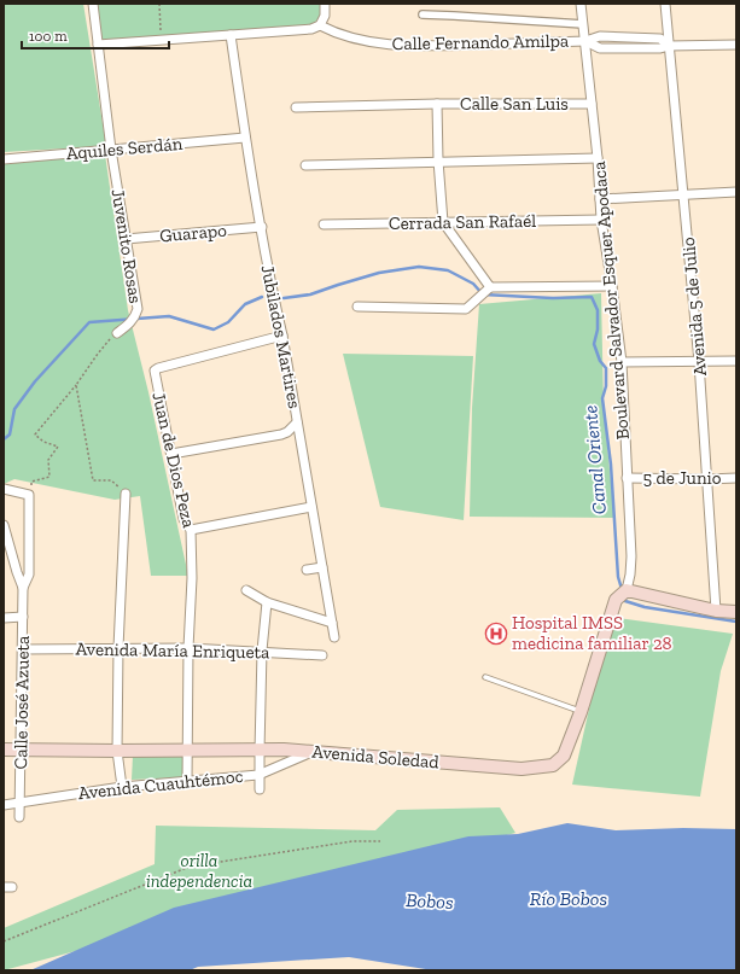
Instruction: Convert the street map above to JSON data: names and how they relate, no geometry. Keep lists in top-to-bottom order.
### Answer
{
  "streets": {
    "main road": ["Avenida Soledad"],
    "street": [
      "Calle Fernando Amilpa",
      "Calle San Luis",
      "Aquiles Serdán",
      "Cerrada San Rafaél",
      "Guarapo",
      "Juvenito Rosas",
      "Boulevard Salvador Esquer Apodaca",
      "Avenida 5 de Julio",
      "Jubilados Martires",
      "Juan de Dios Peza",
      "5 de Junio",
      "Avenida María Enriqueta",
      "Calle José Azueta",
      "Avenida Cuauhtémoc"
    ]
  },
  "crossings": [
    ["Calle Fernando Amilpa", "Boulevard Salvador Esquer Apodaca"],
    ["Calle Fernando Amilpa", "Avenida 5 de Julio"],
    ["Calle San Luis", "Boulevard Salvador Esquer Apodaca"],
    ["Aquiles Serdán", "Juvenito Rosas"],
    ["Aquiles Serdán", "Jubilados Martires"],
    ["Cerrada San Rafaél", "Boulevard Salvador Esquer Apodaca"],
    ["Guarapo", "Juvenito Rosas"],
    ["Guarapo", "Jubilados Martires"],
    ["Boulevard Salvador Esquer Apodaca", "5 de Junio"],
    ["Boulevard Salvador Esquer Apodaca", "Avenida Soledad"],
    ["Avenida 5 de Julio", "5 de Junio"],
    ["Jubilados Martires", "Juan de Dios Peza"],
    ["Juan de Dios Peza", "Avenida María Enriqueta"],
    ["Juan de Dios Peza", "Avenida Soledad"],
    ["Juan de Dios Peza", "Avenida Cuauhtémoc"],
    ["Avenida María Enriqueta", "Calle José Azueta"],
    ["Calle José Azueta", "Avenida Soledad"],
    ["Calle José Azueta", "Avenida Cuauhtémoc"],
    ["Avenida Soledad", "Avenida Cuauhtémoc"]
  ],
  "water": ["Canal Oriente", "Río Bobos", "Bobos"],
  "parks": ["orilla independencia"],
  "places": {
    "hospital": ["Hospital IMSS medicina familiar 28"]
  },
  "scale_bar": "100 m"
}
